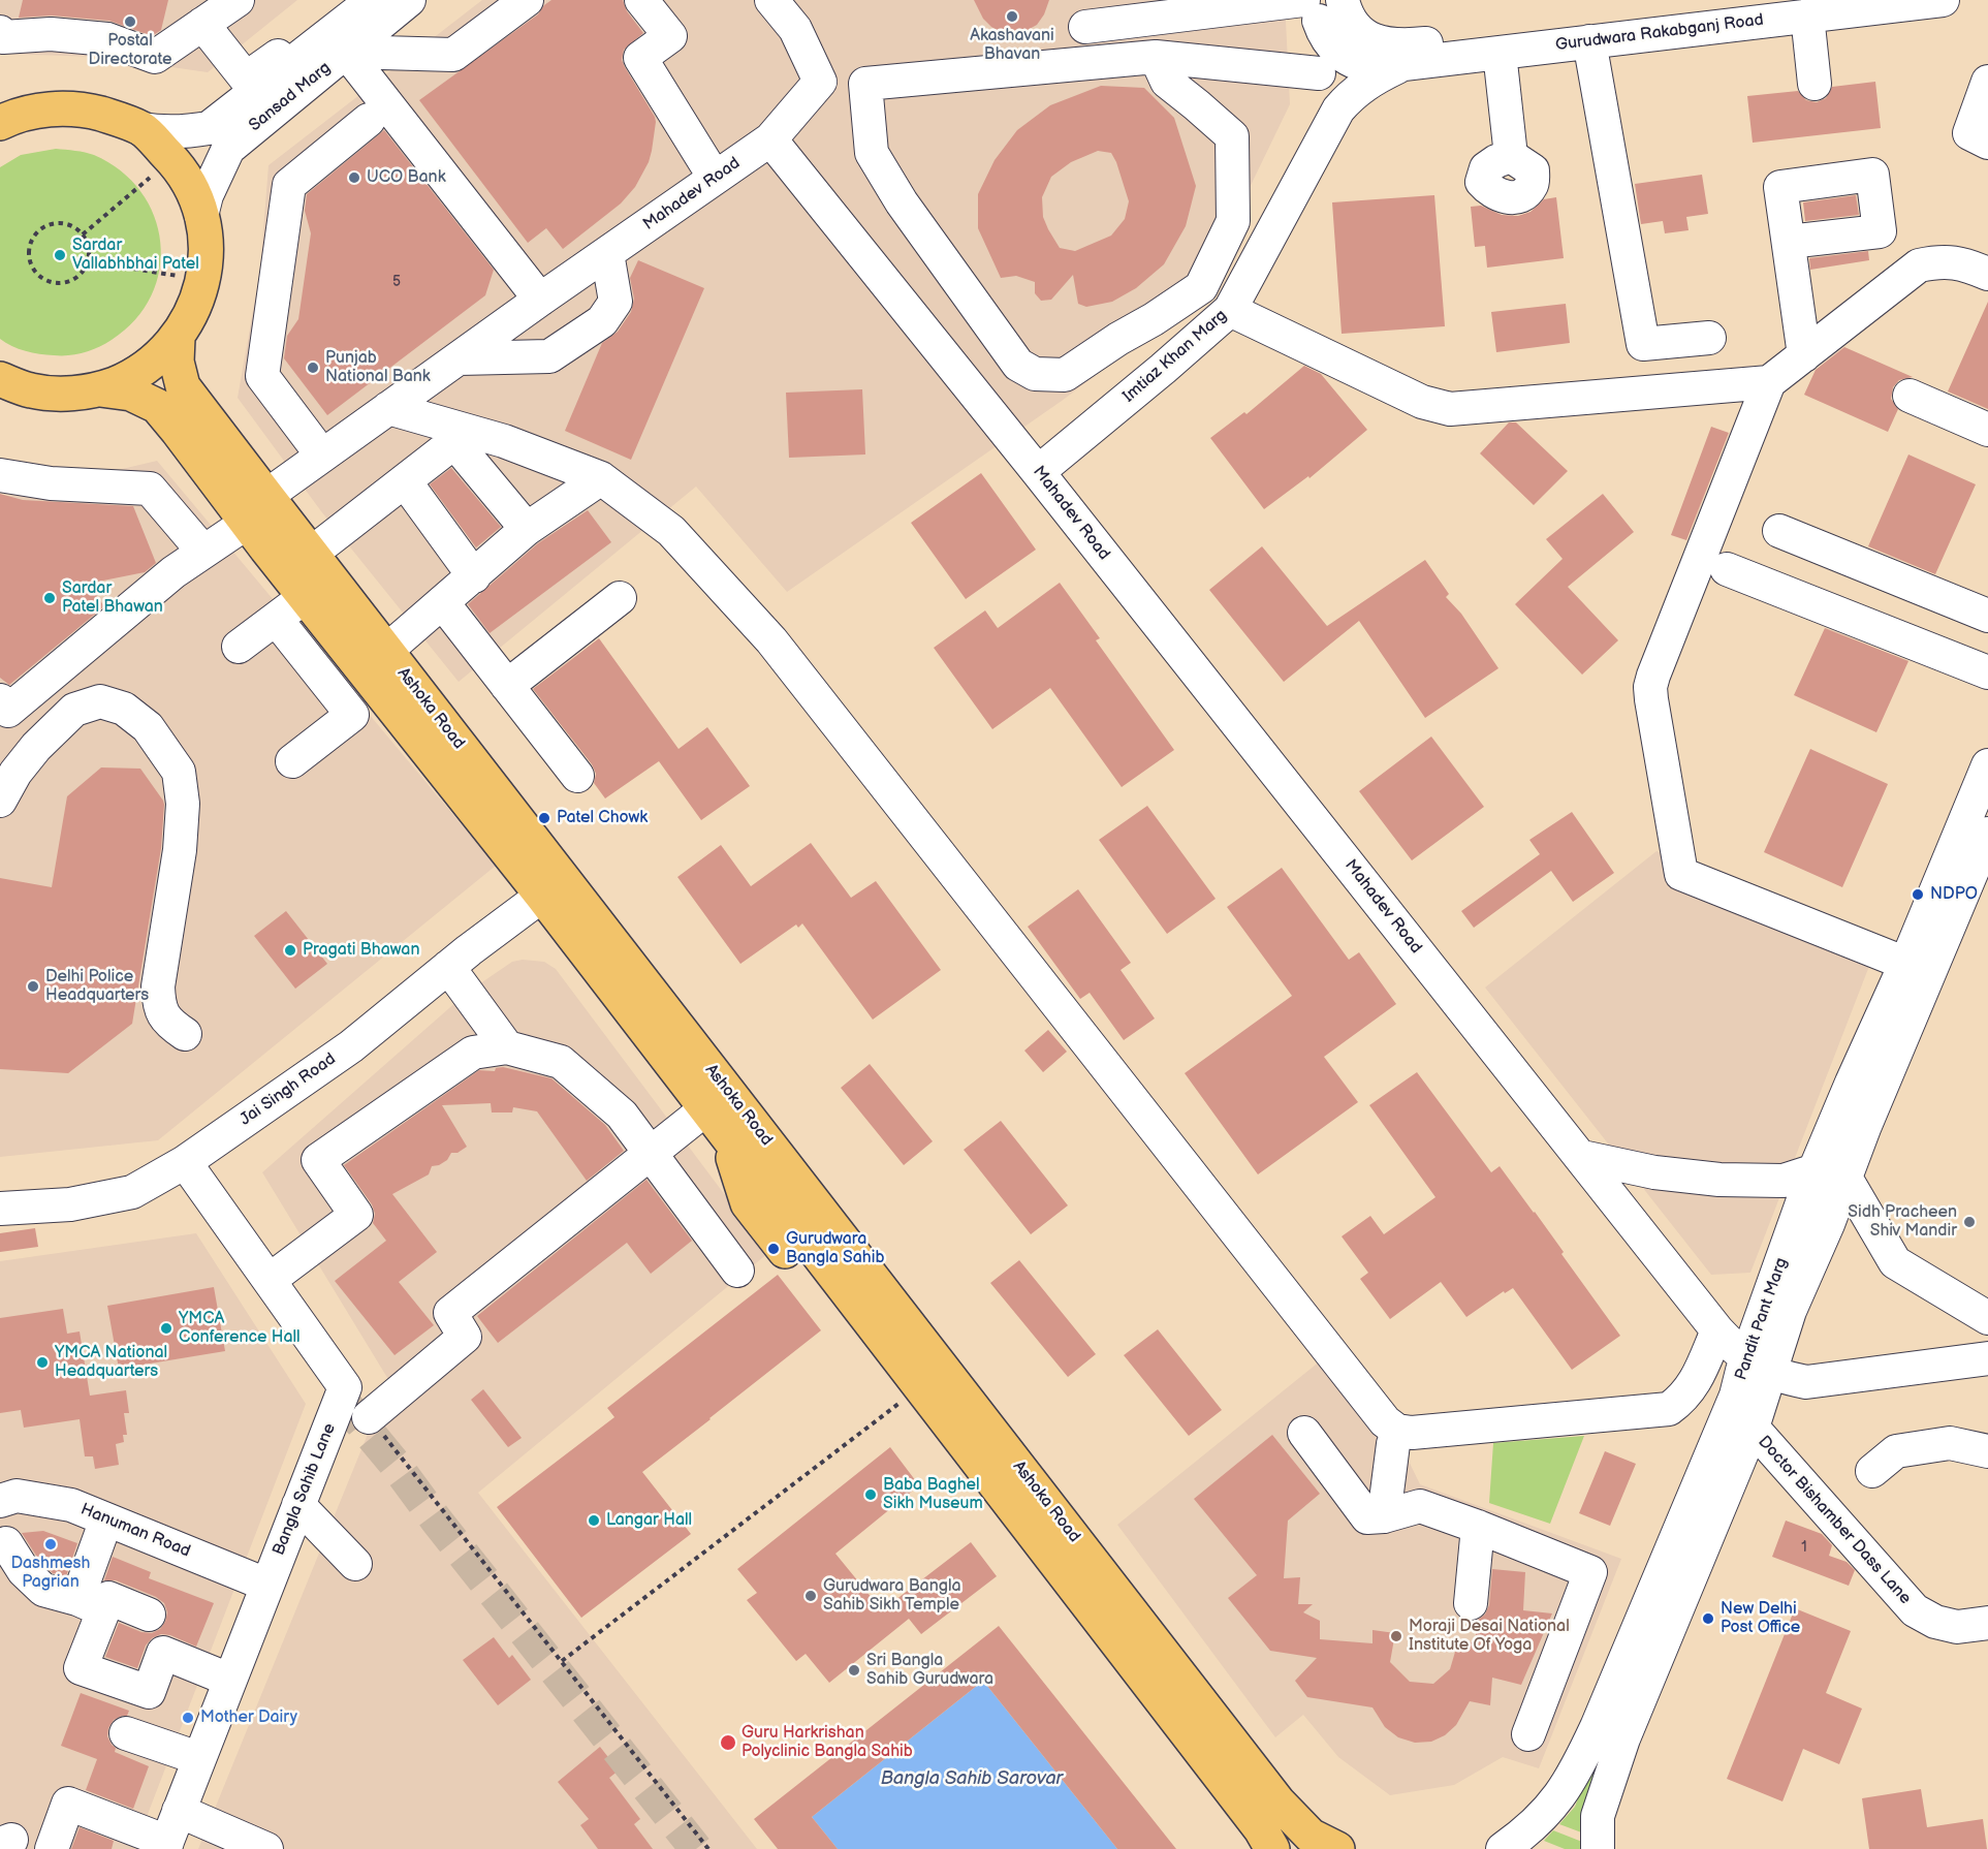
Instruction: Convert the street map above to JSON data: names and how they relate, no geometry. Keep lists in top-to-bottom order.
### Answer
{
  "streets": {
    "main road": ["Ashoka Road"],
    "street": [
      "Gurudwara Rakabganj Road",
      "Sansad Marg",
      "Mahadev Road",
      "Imtiaz Khan Marg",
      "Jai Singh Road",
      "Pandit Pant Marg",
      "Bangla Sahib Lane",
      "Doctor Bishamber Dass Lane",
      "Hanuman Road"
    ]
  },
  "crossings": [
    ["Gurudwara Rakabganj Road", "Imtiaz Khan Marg"],
    ["Mahadev Road", "Imtiaz Khan Marg"],
    ["Mahadev Road", "Ashoka Road"],
    ["Mahadev Road", "Pandit Pant Marg"],
    ["Ashoka Road", "Jai Singh Road"],
    ["Jai Singh Road", "Bangla Sahib Lane"],
    ["Pandit Pant Marg", "Doctor Bishamber Dass Lane"],
    ["Bangla Sahib Lane", "Hanuman Road"]
  ],
  "water": ["Bangla Sahib Sarovar"],
  "places": [
    "Akashavani Bhavan",
    "Postal Directorate",
    "UCO Bank",
    "Sardar Vallabhbhai Patel",
    "Punjab National Bank",
    "Sardar Patel Bhawan",
    "Patel Chowk",
    "NDPO",
    "Pragati Bhawan",
    "Delhi Police Headquarters",
    "Sidh Pracheen Shiv Mandir",
    "Gurudwara Bangla Sahib",
    "YMCA Conference Hall",
    "YMCA National Headquarters",
    "Baba Baghel Sikh Museum",
    "Langar Hall",
    "Dashmesh Pagrian",
    "Gurudwara Bangla Sahib Sikh Temple",
    "New Delhi Post Office",
    "Moraji Desai National Institute Of Yoga",
    "Sri Bangla Sahib Gurudwara",
    "Mother Dairy",
    "Guru Harkrishan Polyclinic Bangla Sahib"
  ],
  "house_numbers": ["5", "1"]
}
